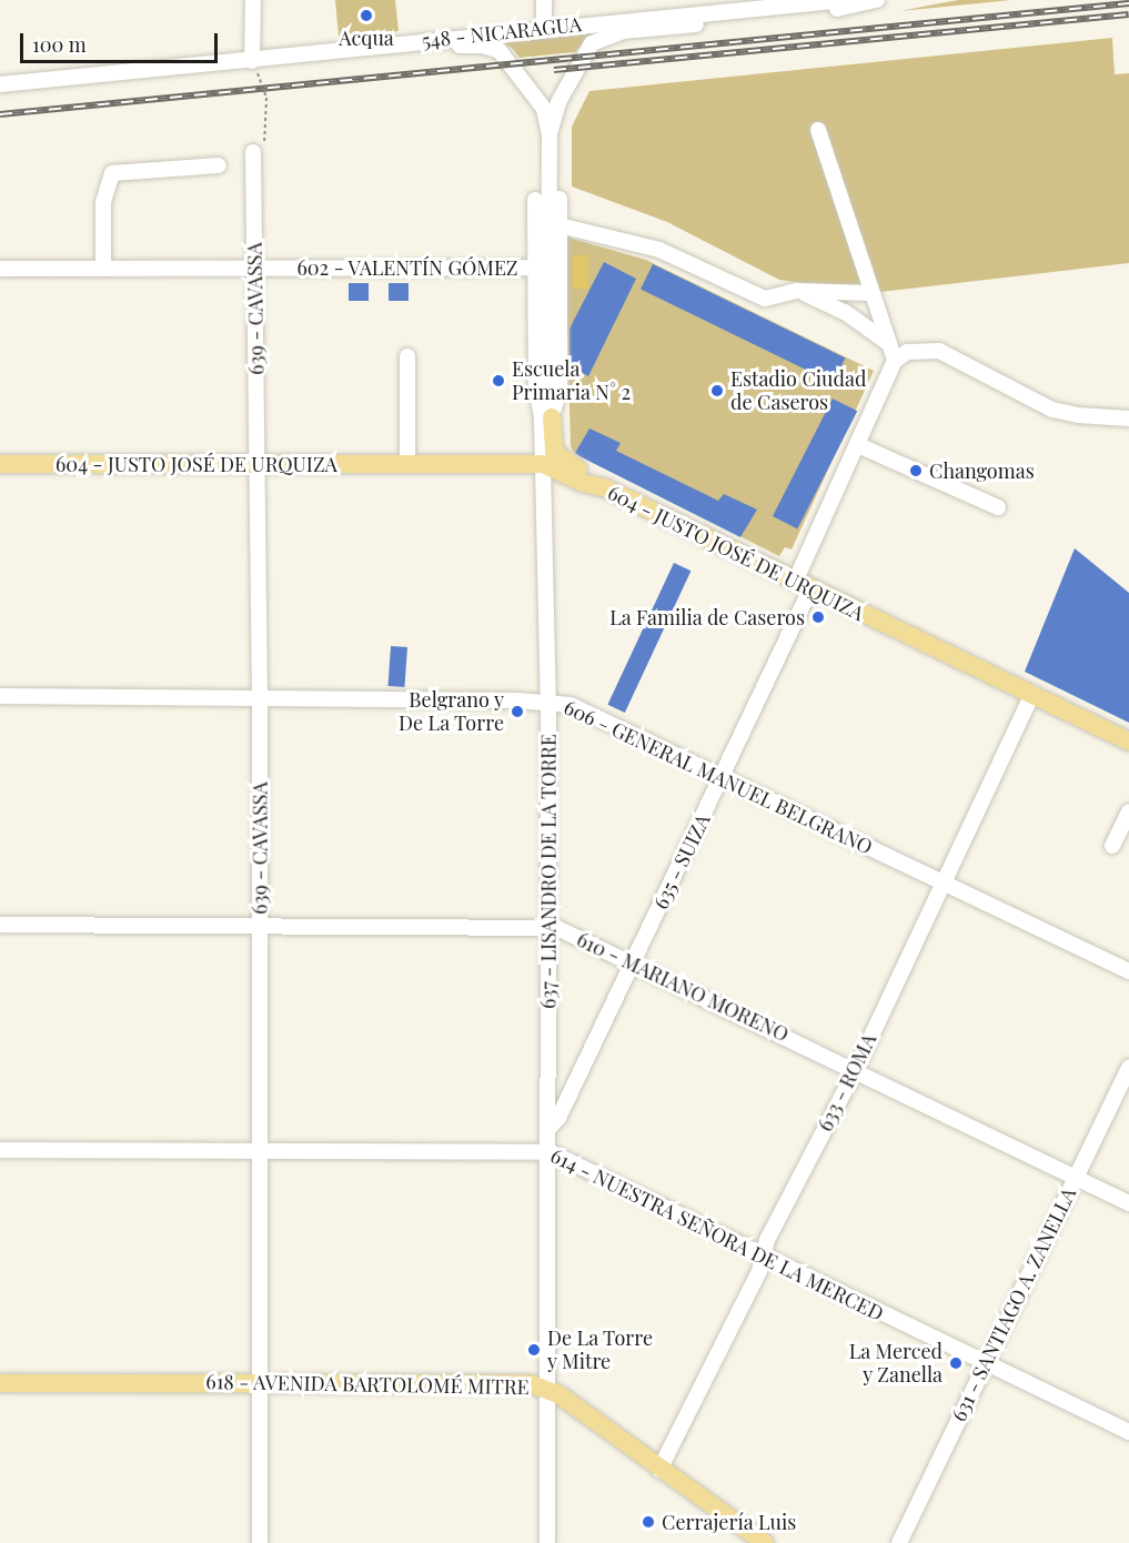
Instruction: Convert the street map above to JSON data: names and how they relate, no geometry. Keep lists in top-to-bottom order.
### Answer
{
  "streets": {
    "main road": ["604 - JUSTO JOSÉ DE URQUIZA", "618 - AVENIDA BARTOLOMÉ MITRE"],
    "street": [
      "548 - NICARAGUA",
      "602 - VALENTÍN GÓMEZ",
      "639 - CAVASSA",
      "606 - GENERAL MANUEL BELGRANO",
      "635 - SUIZA",
      "637 - LISANDRO DE LA TORRE",
      "610 - MARIANO MORENO",
      "633 - ROMA",
      "614 - NUESTRA SEÑORA DE LA MERCED",
      "631 - SANTIAGO A. ZANELLA"
    ]
  },
  "crossings": [
    ["602 - VALENTÍN GÓMEZ", "639 - CAVASSA"],
    ["602 - VALENTÍN GÓMEZ", "637 - LISANDRO DE LA TORRE"],
    ["639 - CAVASSA", "604 - JUSTO JOSÉ DE URQUIZA"],
    ["639 - CAVASSA", "606 - GENERAL MANUEL BELGRANO"],
    ["639 - CAVASSA", "610 - MARIANO MORENO"],
    ["639 - CAVASSA", "614 - NUESTRA SEÑORA DE LA MERCED"],
    ["639 - CAVASSA", "618 - AVENIDA BARTOLOMÉ MITRE"],
    ["604 - JUSTO JOSÉ DE URQUIZA", "635 - SUIZA"],
    ["604 - JUSTO JOSÉ DE URQUIZA", "637 - LISANDRO DE LA TORRE"],
    ["604 - JUSTO JOSÉ DE URQUIZA", "633 - ROMA"],
    ["606 - GENERAL MANUEL BELGRANO", "635 - SUIZA"],
    ["606 - GENERAL MANUEL BELGRANO", "637 - LISANDRO DE LA TORRE"],
    ["606 - GENERAL MANUEL BELGRANO", "633 - ROMA"],
    ["635 - SUIZA", "637 - LISANDRO DE LA TORRE"],
    ["635 - SUIZA", "610 - MARIANO MORENO"],
    ["637 - LISANDRO DE LA TORRE", "610 - MARIANO MORENO"],
    ["637 - LISANDRO DE LA TORRE", "614 - NUESTRA SEÑORA DE LA MERCED"],
    ["637 - LISANDRO DE LA TORRE", "618 - AVENIDA BARTOLOMÉ MITRE"],
    ["610 - MARIANO MORENO", "633 - ROMA"],
    ["610 - MARIANO MORENO", "631 - SANTIAGO A. ZANELLA"],
    ["633 - ROMA", "614 - NUESTRA SEÑORA DE LA MERCED"],
    ["633 - ROMA", "618 - AVENIDA BARTOLOMÉ MITRE"],
    ["614 - NUESTRA SEÑORA DE LA MERCED", "631 - SANTIAGO A. ZANELLA"]
  ],
  "places": [
    "Acqua",
    "Escuela Primaria N° 2",
    "Estadio Ciudad de Caseros",
    "Changomas",
    "La Familia de Caseros",
    "Belgrano y De La Torre",
    "De La Torre y Mitre",
    "La Merced y Zanella",
    "Cerrajería Luis"
  ],
  "scale_bar": "100 m"
}
